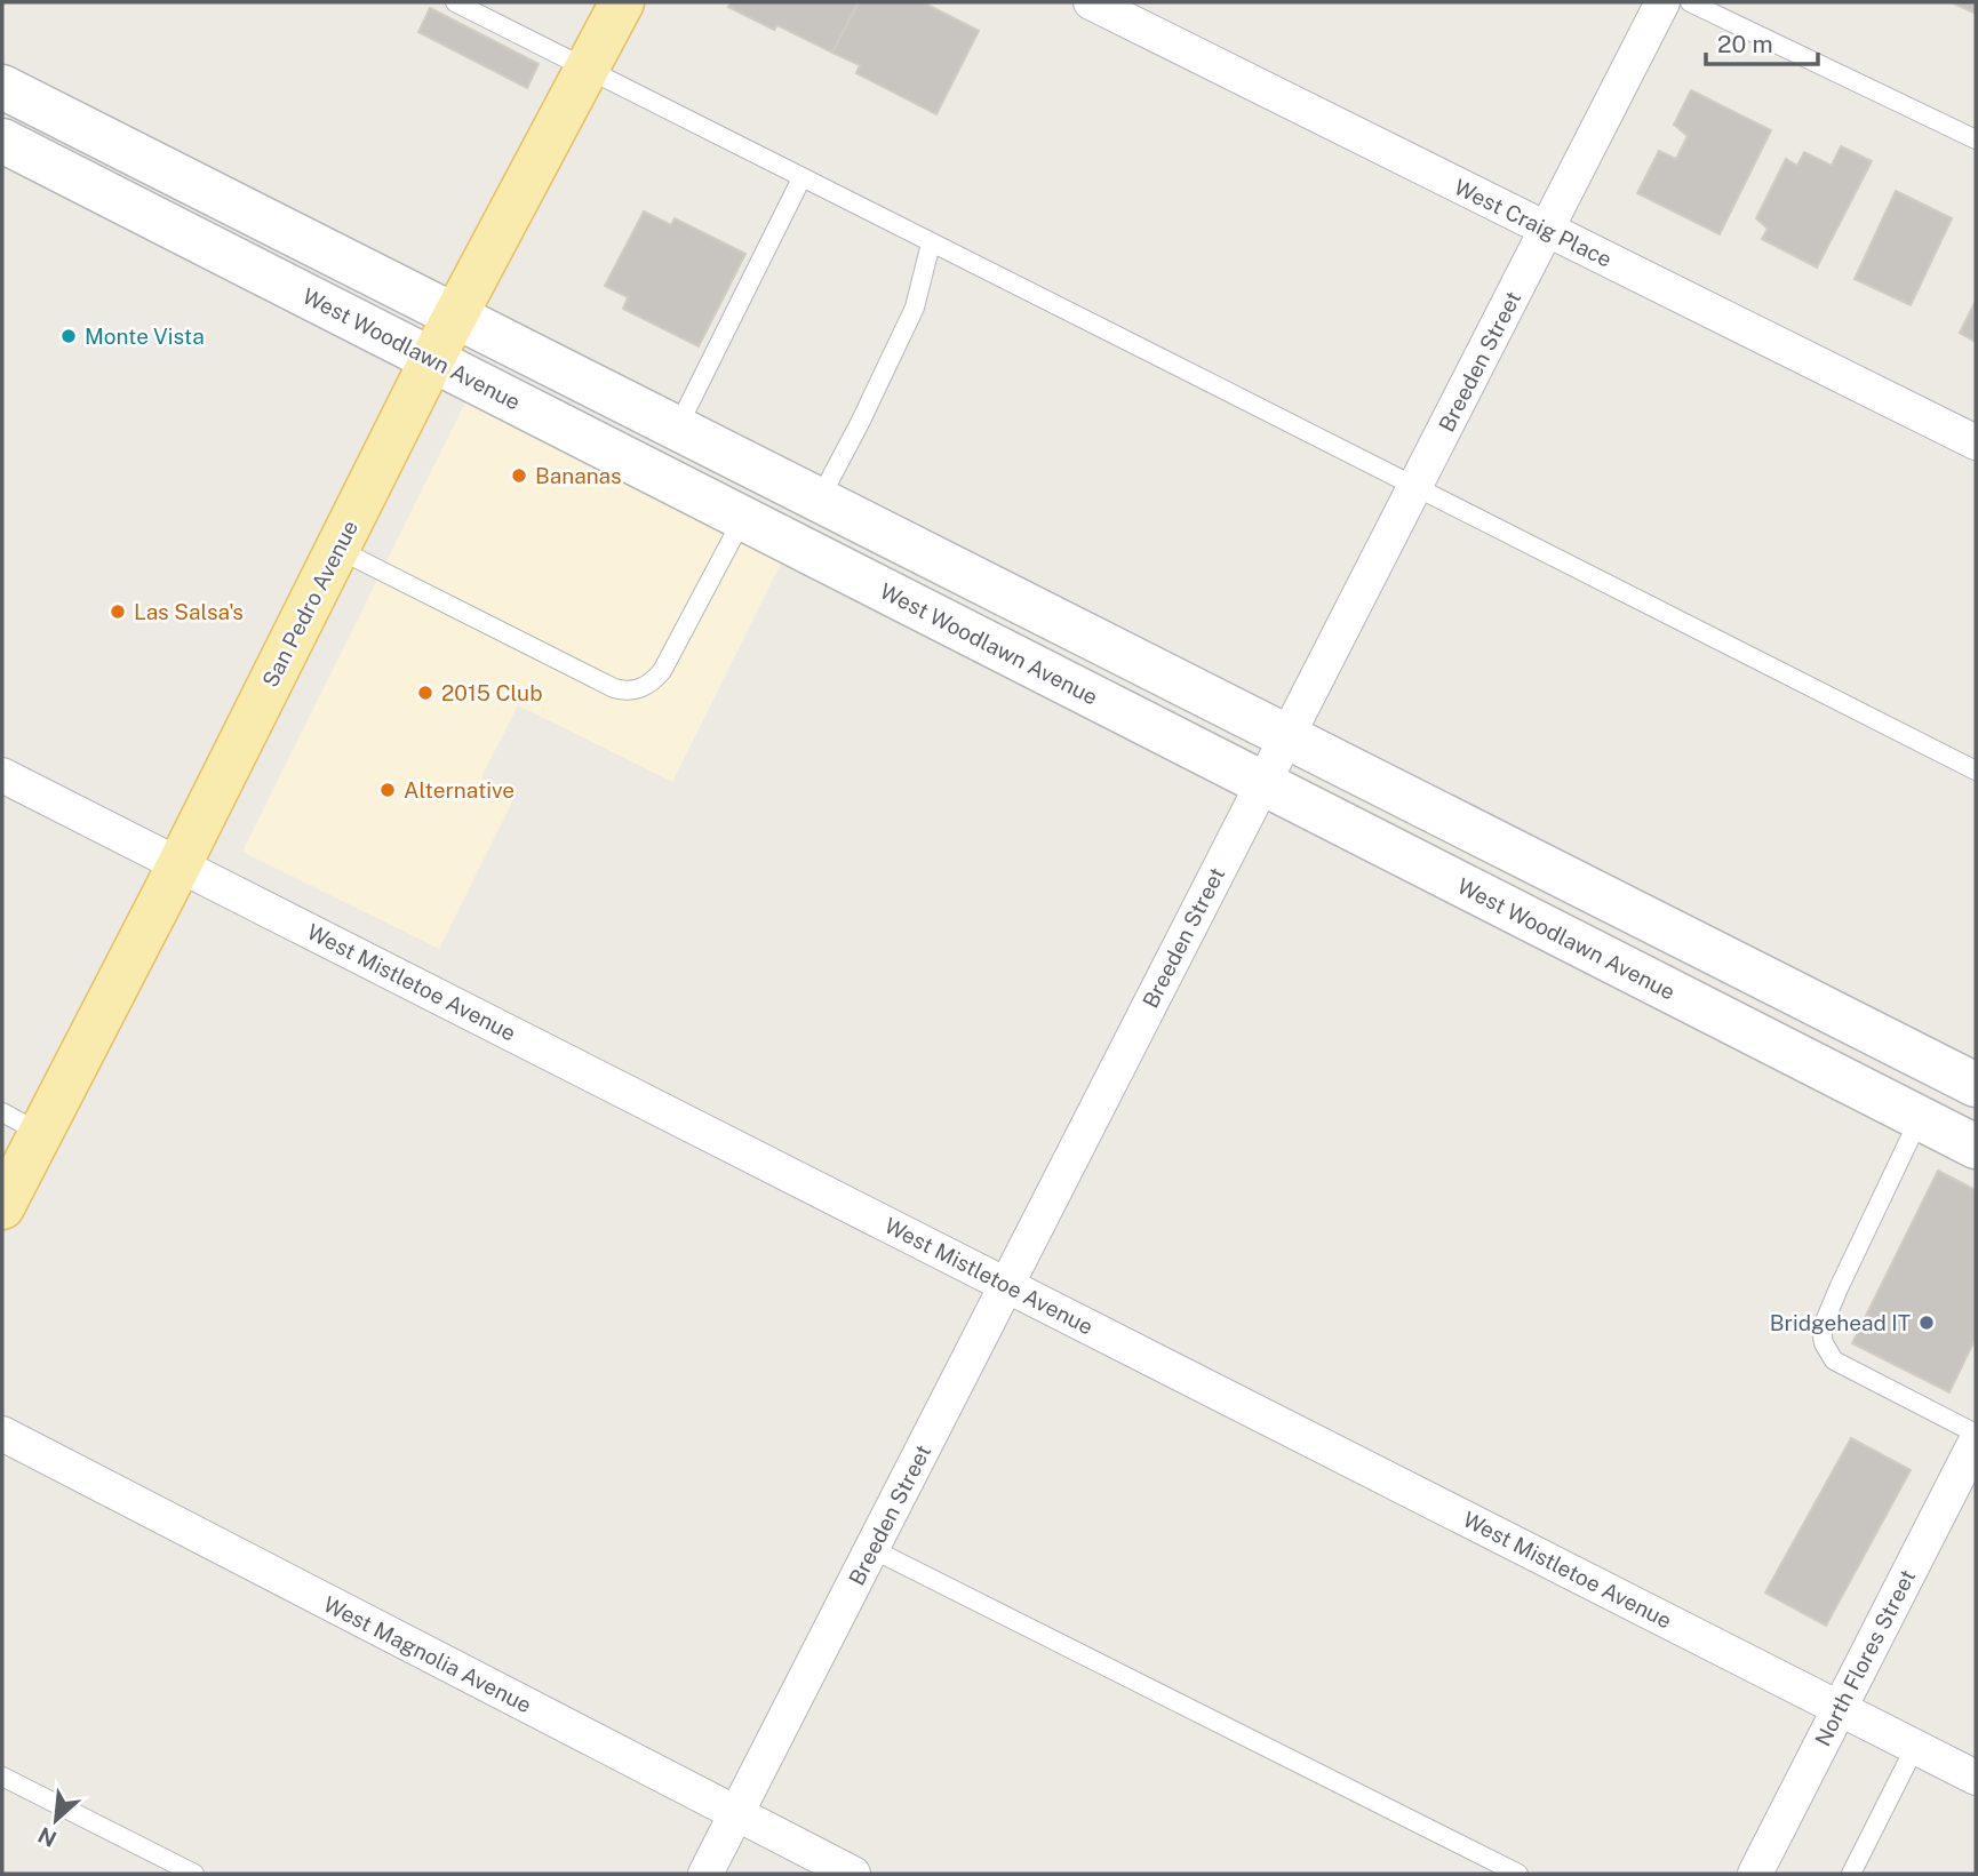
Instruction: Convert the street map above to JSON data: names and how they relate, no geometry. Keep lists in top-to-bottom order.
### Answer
{
  "streets": {
    "main road": ["San Pedro Avenue"],
    "street": [
      "West Craig Place",
      "West Woodlawn Avenue",
      "Breeden Street",
      "West Mistletoe Avenue",
      "West Magnolia Avenue",
      "North Flores Street"
    ]
  },
  "crossings": [
    ["West Craig Place", "Breeden Street"],
    ["West Woodlawn Avenue", "Breeden Street"],
    ["West Woodlawn Avenue", "San Pedro Avenue"],
    ["Breeden Street", "West Mistletoe Avenue"],
    ["Breeden Street", "West Magnolia Avenue"],
    ["San Pedro Avenue", "West Mistletoe Avenue"],
    ["West Mistletoe Avenue", "North Flores Street"]
  ],
  "places": [
    "Monte Vista",
    "Bananas",
    "Las Salsa's",
    "2015 Club",
    "Alternative",
    "Bridgehead IT"
  ],
  "scale_bar": "20 m",
  "north": "bottom left"
}
